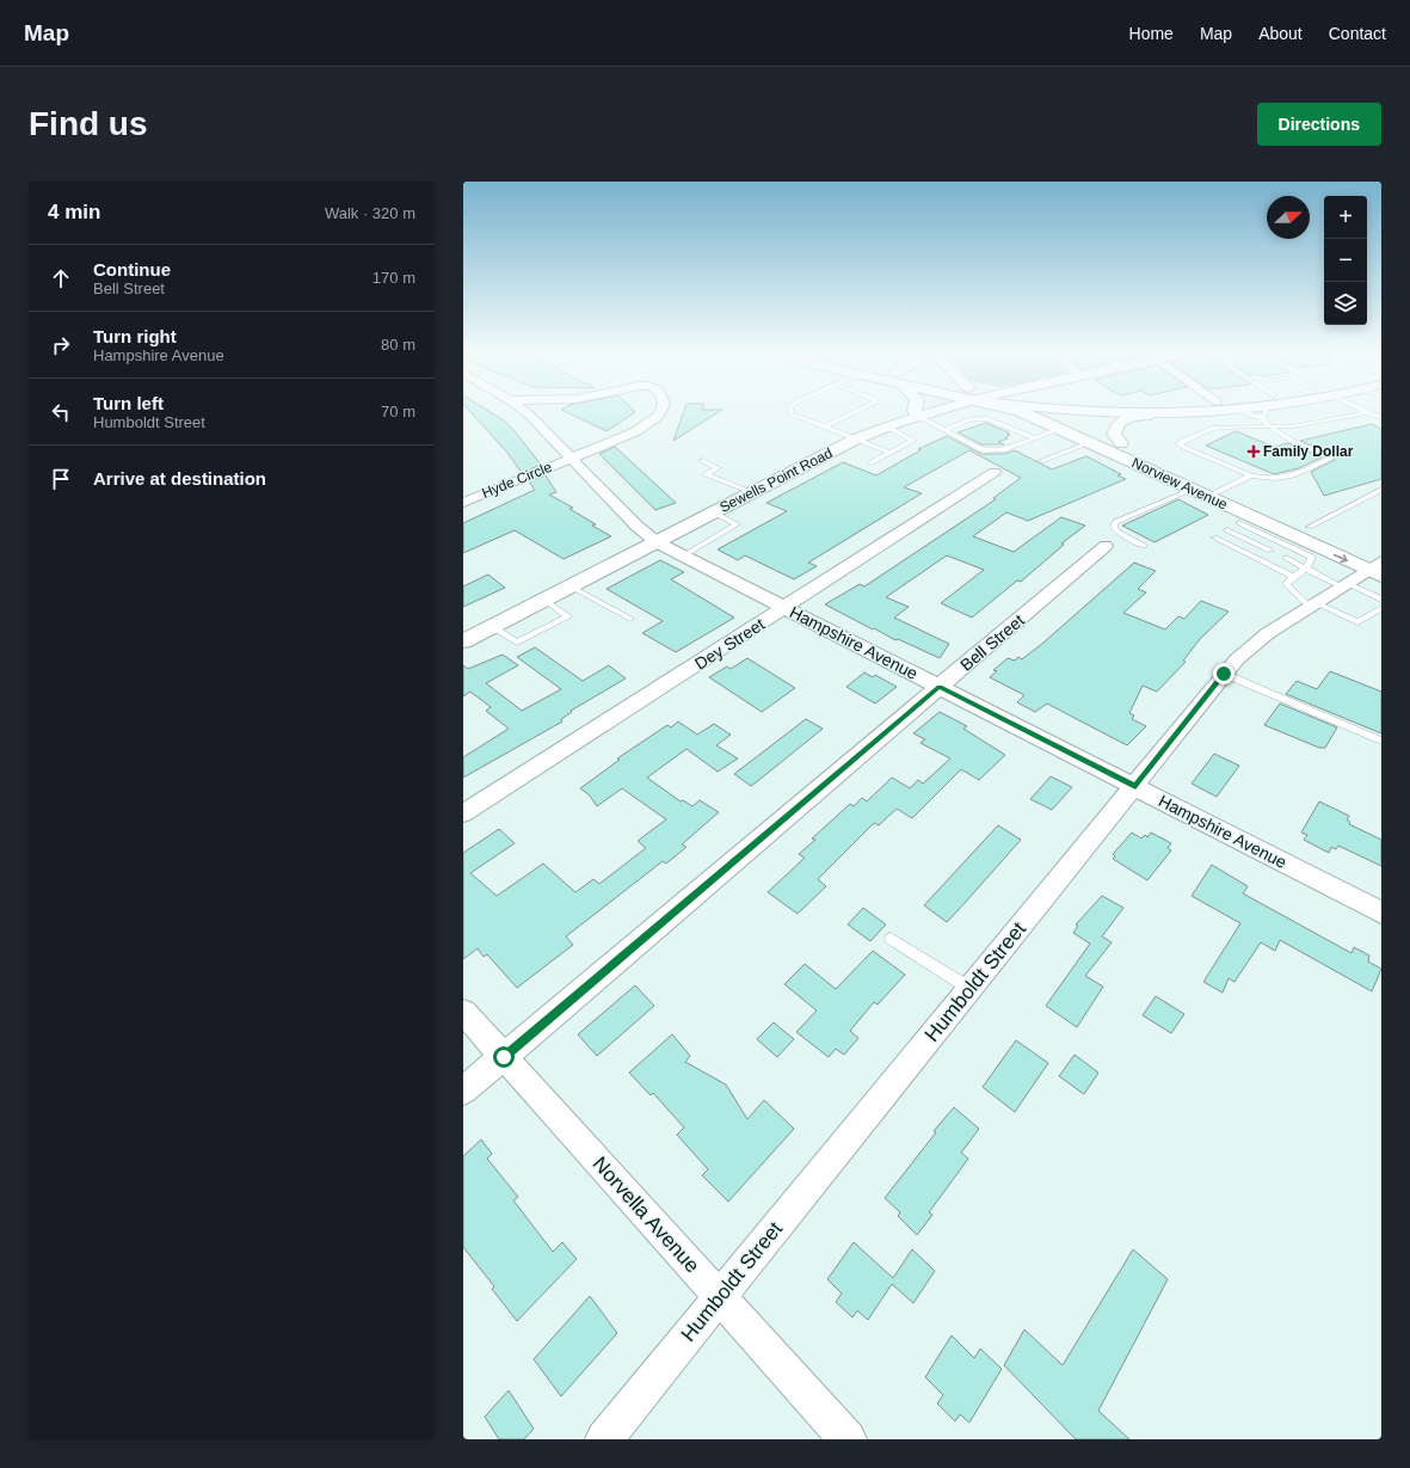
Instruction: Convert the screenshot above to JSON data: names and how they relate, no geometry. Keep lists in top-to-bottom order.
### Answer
{
  "streets": {
    "main road": ["Sewells Point Road", "Norview Avenue"],
    "street": [
      "Hyde Circle",
      "Hampshire Avenue",
      "Bell Street",
      "Dey Street",
      "Humboldt Street",
      "Norvella Avenue"
    ]
  },
  "crossings": [
    ["Hyde Circle", "Hampshire Avenue"],
    ["Sewells Point Road", "Hampshire Avenue"],
    ["Norview Avenue", "Humboldt Street"],
    ["Hampshire Avenue", "Bell Street"],
    ["Hampshire Avenue", "Dey Street"],
    ["Hampshire Avenue", "Humboldt Street"],
    ["Bell Street", "Norvella Avenue"],
    ["Humboldt Street", "Norvella Avenue"]
  ],
  "places": {
    "health": ["Family Dollar"]
  },
  "north": "right",
  "page": {
    "header": "Map",
    "nav": [
      "Home",
      "Map",
      "About",
      "Contact"
    ],
    "buttons": "Directions",
    "title": "Find us",
    "heading": ["4 min", "Walk · 320 m"],
    "map_buttons": ["+", "−"],
    "list": [
      ["Continue", "Bell Street", "170 m"],
      ["Turn right", "Hampshire Avenue", "80 m"],
      ["Turn left", "Humboldt Street", "70 m"],
      "Arrive at destination"
    ]
  }
}
